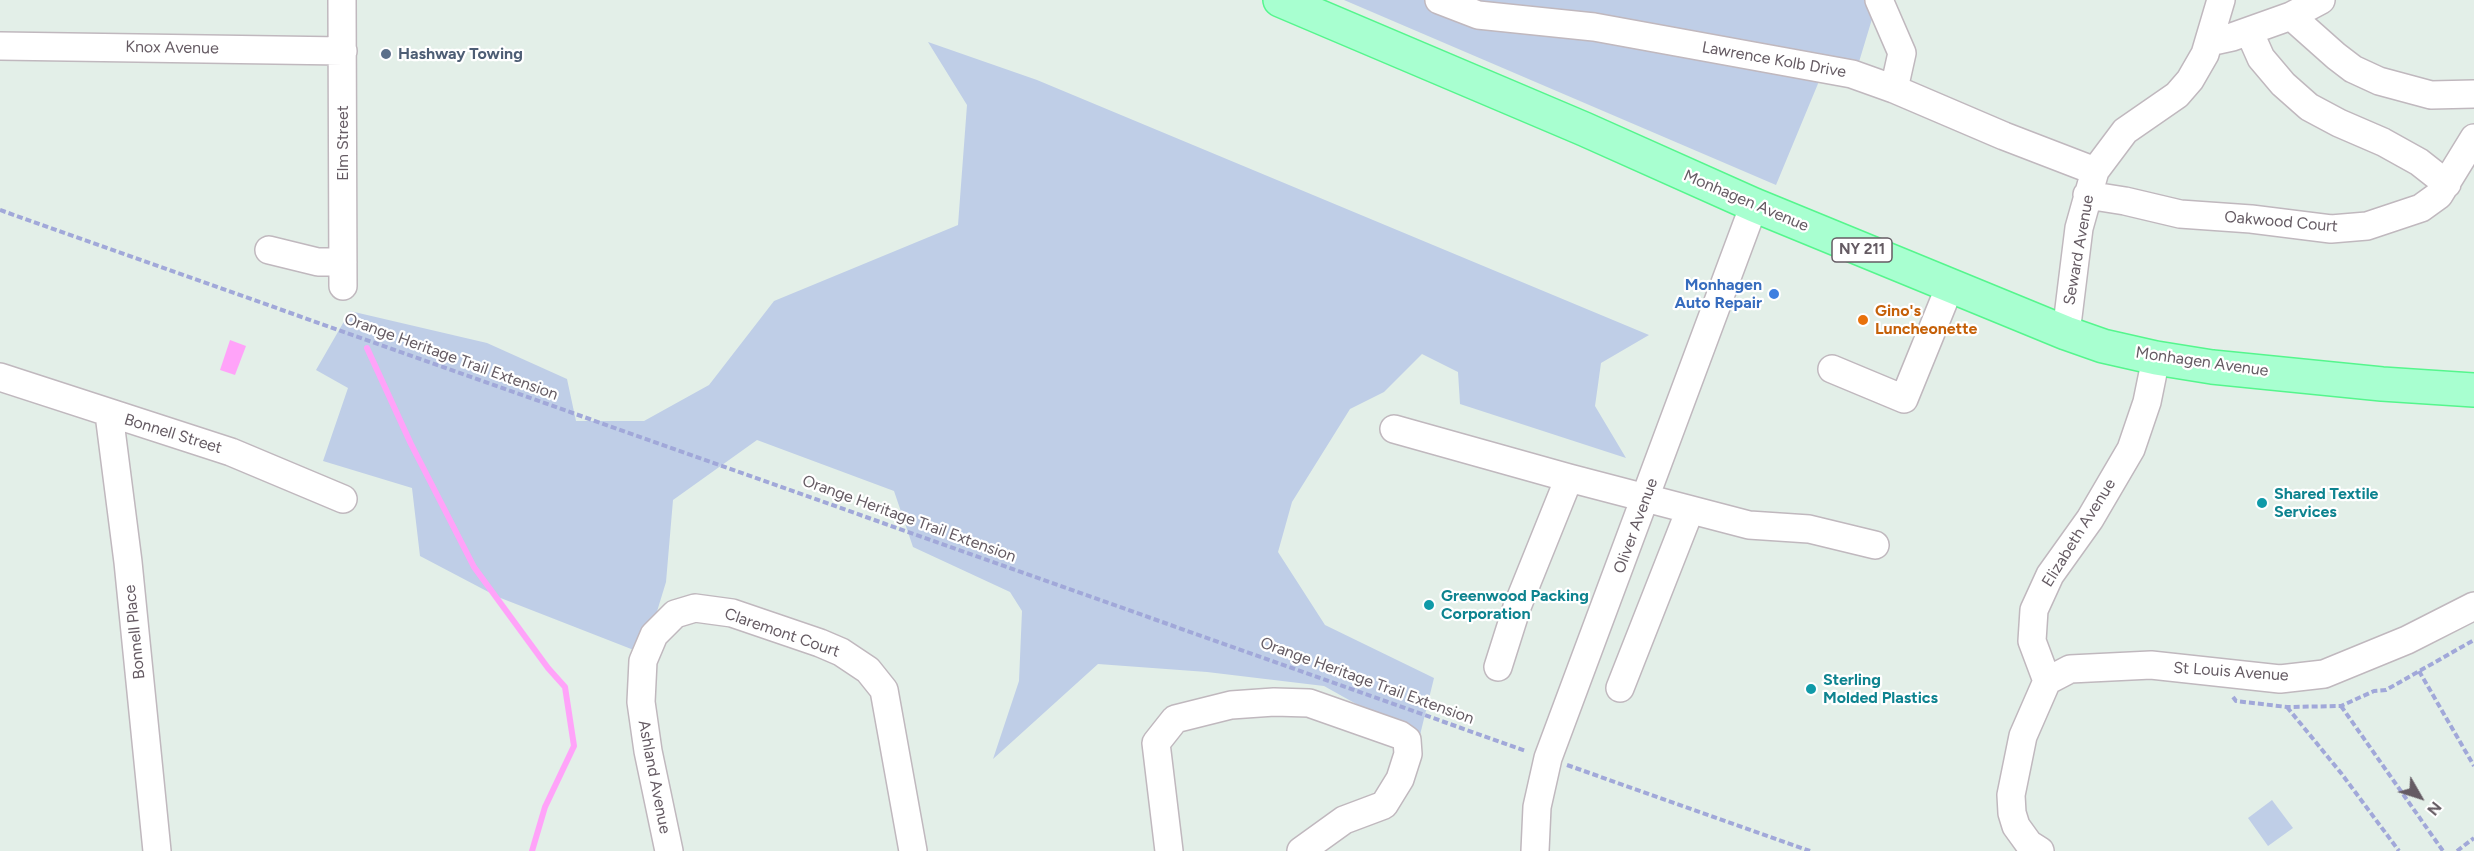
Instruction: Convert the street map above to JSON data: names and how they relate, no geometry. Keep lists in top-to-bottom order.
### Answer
{
  "streets": {
    "main road": ["Monhagen Avenue", "NY 211"],
    "street": [
      "Knox Avenue",
      "Lawrence Kolb Drive",
      "Elm Street",
      "Oakwood Court",
      "Seward Avenue",
      "Bonnell Street",
      "Oliver Avenue",
      "Elizabeth Avenue",
      "Bonnell Place",
      "Claremont Court",
      "St Louis Avenue",
      "Ashland Avenue"
    ],
    "path": ["Orange Heritage Trail Extension"]
  },
  "crossings": [
    ["Knox Avenue", "Elm Street"],
    ["Lawrence Kolb Drive", "Oakwood Court"],
    ["Lawrence Kolb Drive", "Seward Avenue"],
    ["Monhagen Avenue", "Seward Avenue"],
    ["Monhagen Avenue", "Oliver Avenue"],
    ["Monhagen Avenue", "Elizabeth Avenue"],
    ["Oakwood Court", "Seward Avenue"],
    ["Orange Heritage Trail Extension", "Oliver Avenue"],
    ["Bonnell Street", "Bonnell Place"],
    ["Elizabeth Avenue", "St Louis Avenue"],
    ["Claremont Court", "Ashland Avenue"]
  ],
  "places": [
    "Hashway Towing",
    "Monhagen Auto Repair",
    "Gino's Luncheonette",
    "Shared Textile Services",
    "Greenwood Packing Corporation",
    "Sterling Molded Plastics"
  ],
  "north": "bottom right"
}
